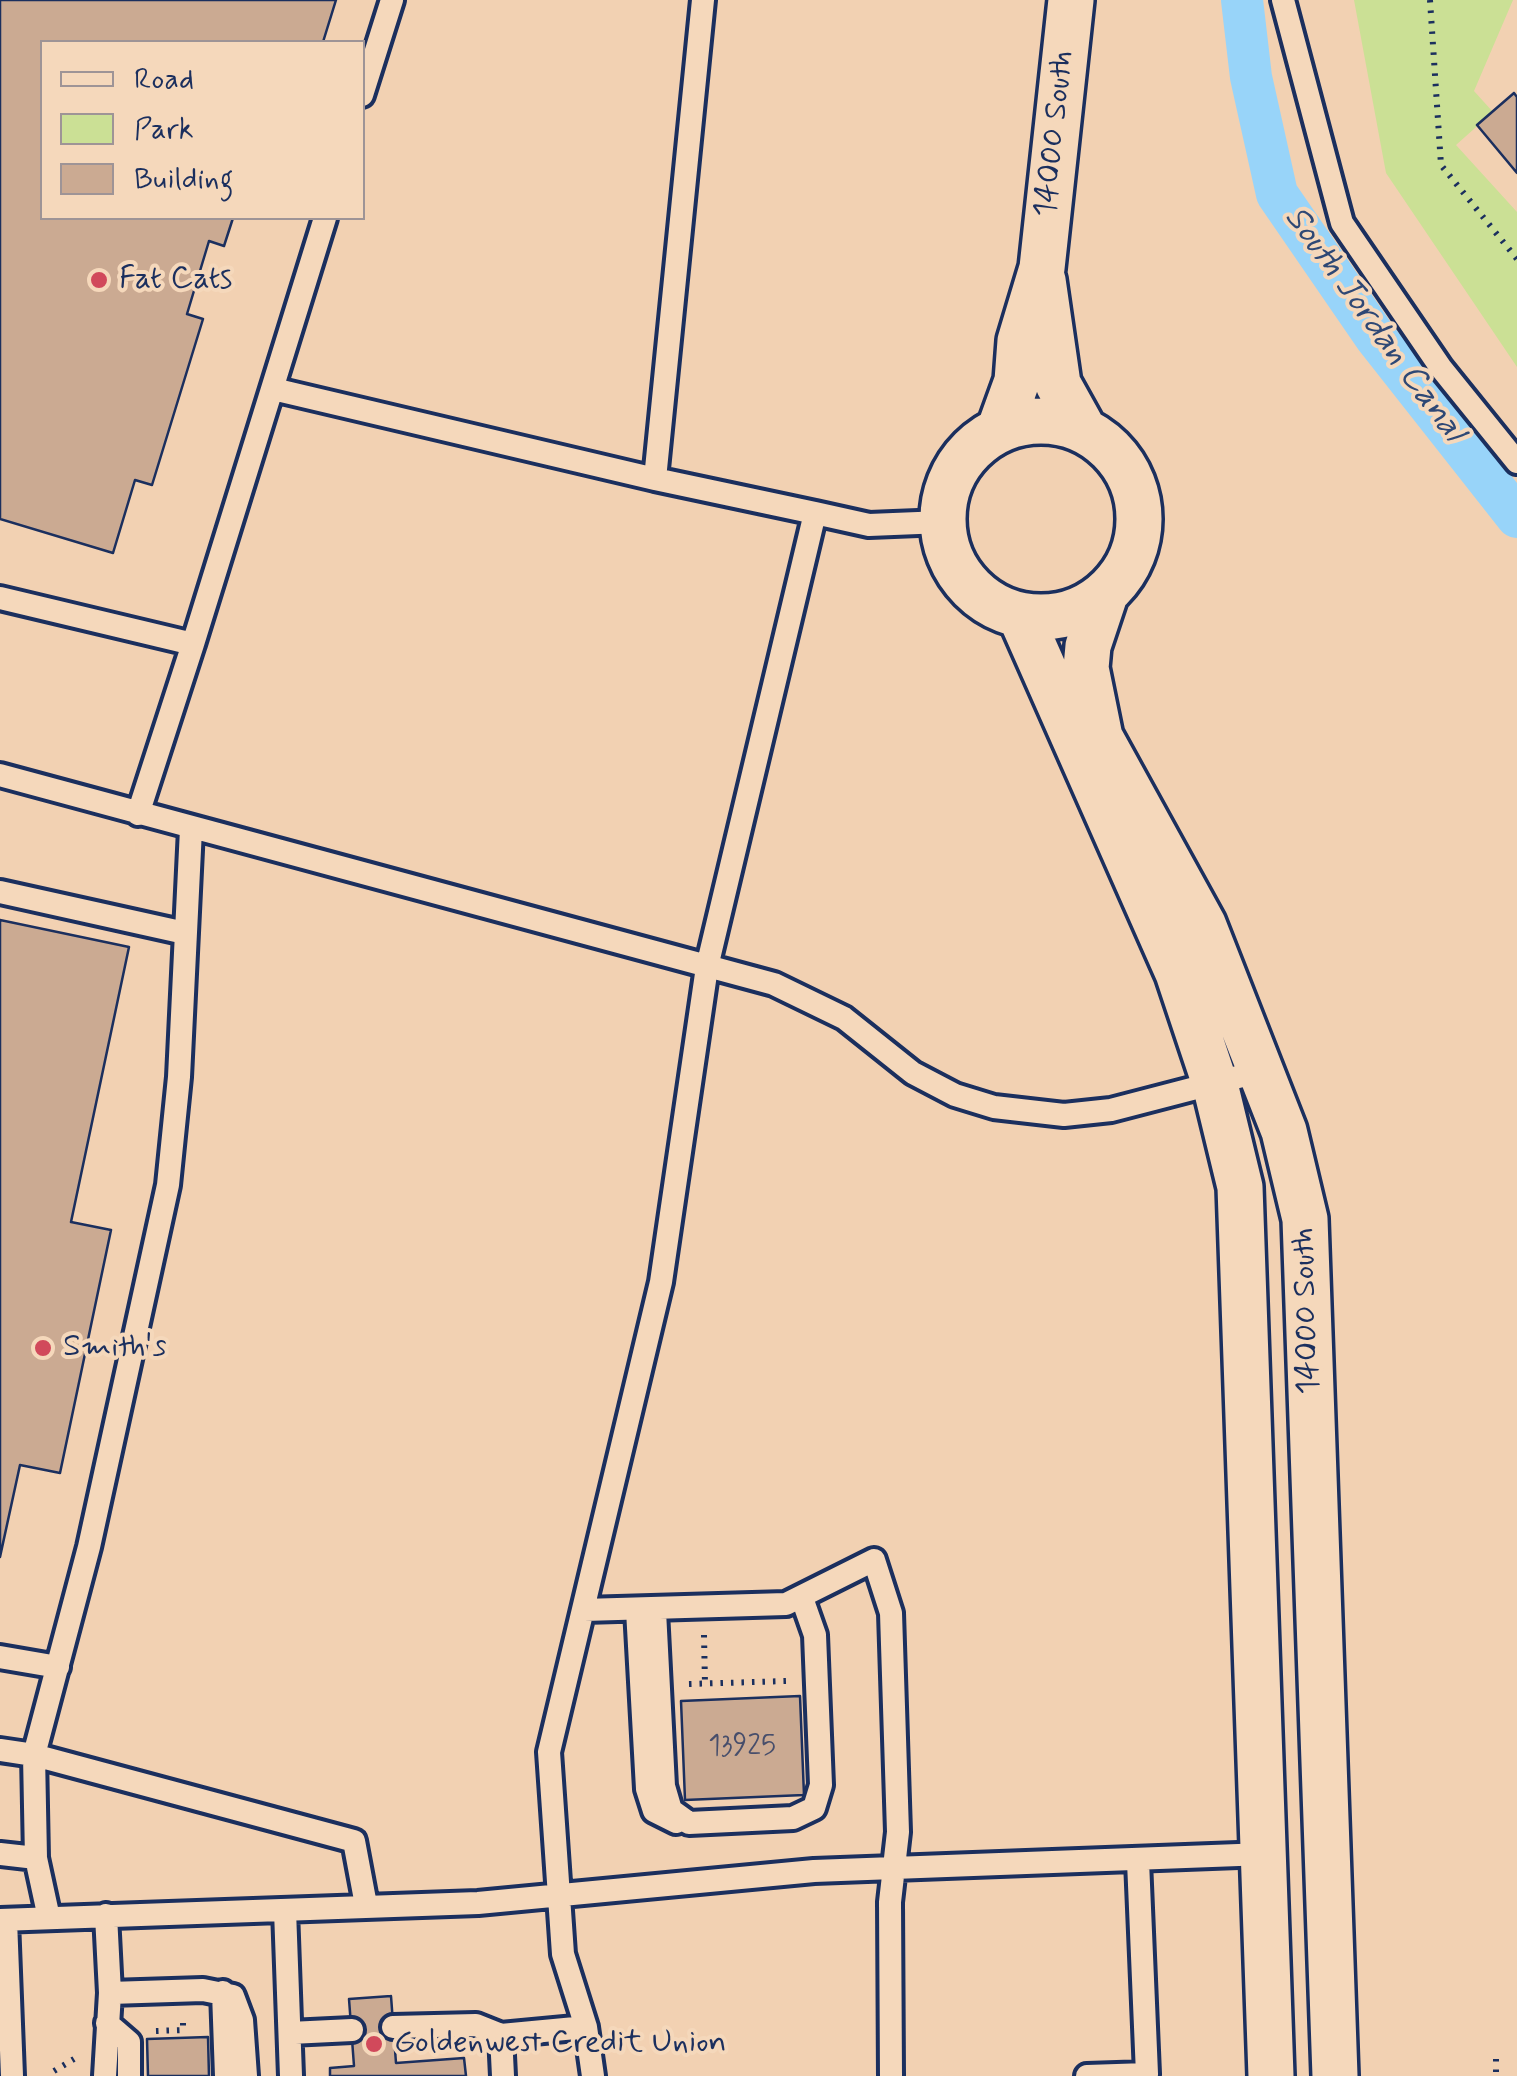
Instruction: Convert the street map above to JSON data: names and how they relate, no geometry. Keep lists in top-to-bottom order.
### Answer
{
  "streets": {
    "street": ["14000 South"]
  },
  "water": ["South Jordan Canal"],
  "places": ["Fat Cats", "Smith's", "Goldenwest Credit Union"],
  "house_numbers": ["13925"],
  "legend": ["Road", "Park", "Building"]
}
